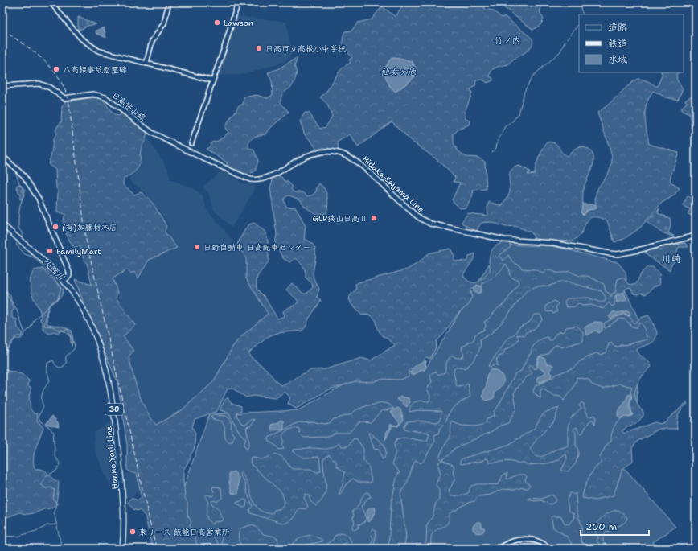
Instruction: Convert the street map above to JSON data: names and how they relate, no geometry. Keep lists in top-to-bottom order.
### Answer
{
  "streets": {
    "main road": ["日高狭山線", "30", "Hanno-Yorii Line"]
  },
  "crossings": [
    ["30", "Hanno-Yorii Line"]
  ],
  "districts": ["竹ノ内", "川崎"],
  "water": ["仙女ヶ池", "小畔川"],
  "places": [
    "Lawson",
    "日高市立高根小中学校",
    "八高線事故慰霊碑",
    "GLP狭山日高Ⅱ",
    "(有)加藤材木店",
    "日野自動車 日高配車センター",
    "FamilyMart",
    "東リース 飯能日高営業所"
  ],
  "legend": ["道路", "鉄道", "水域"],
  "scale_bar": "200 m"
}
